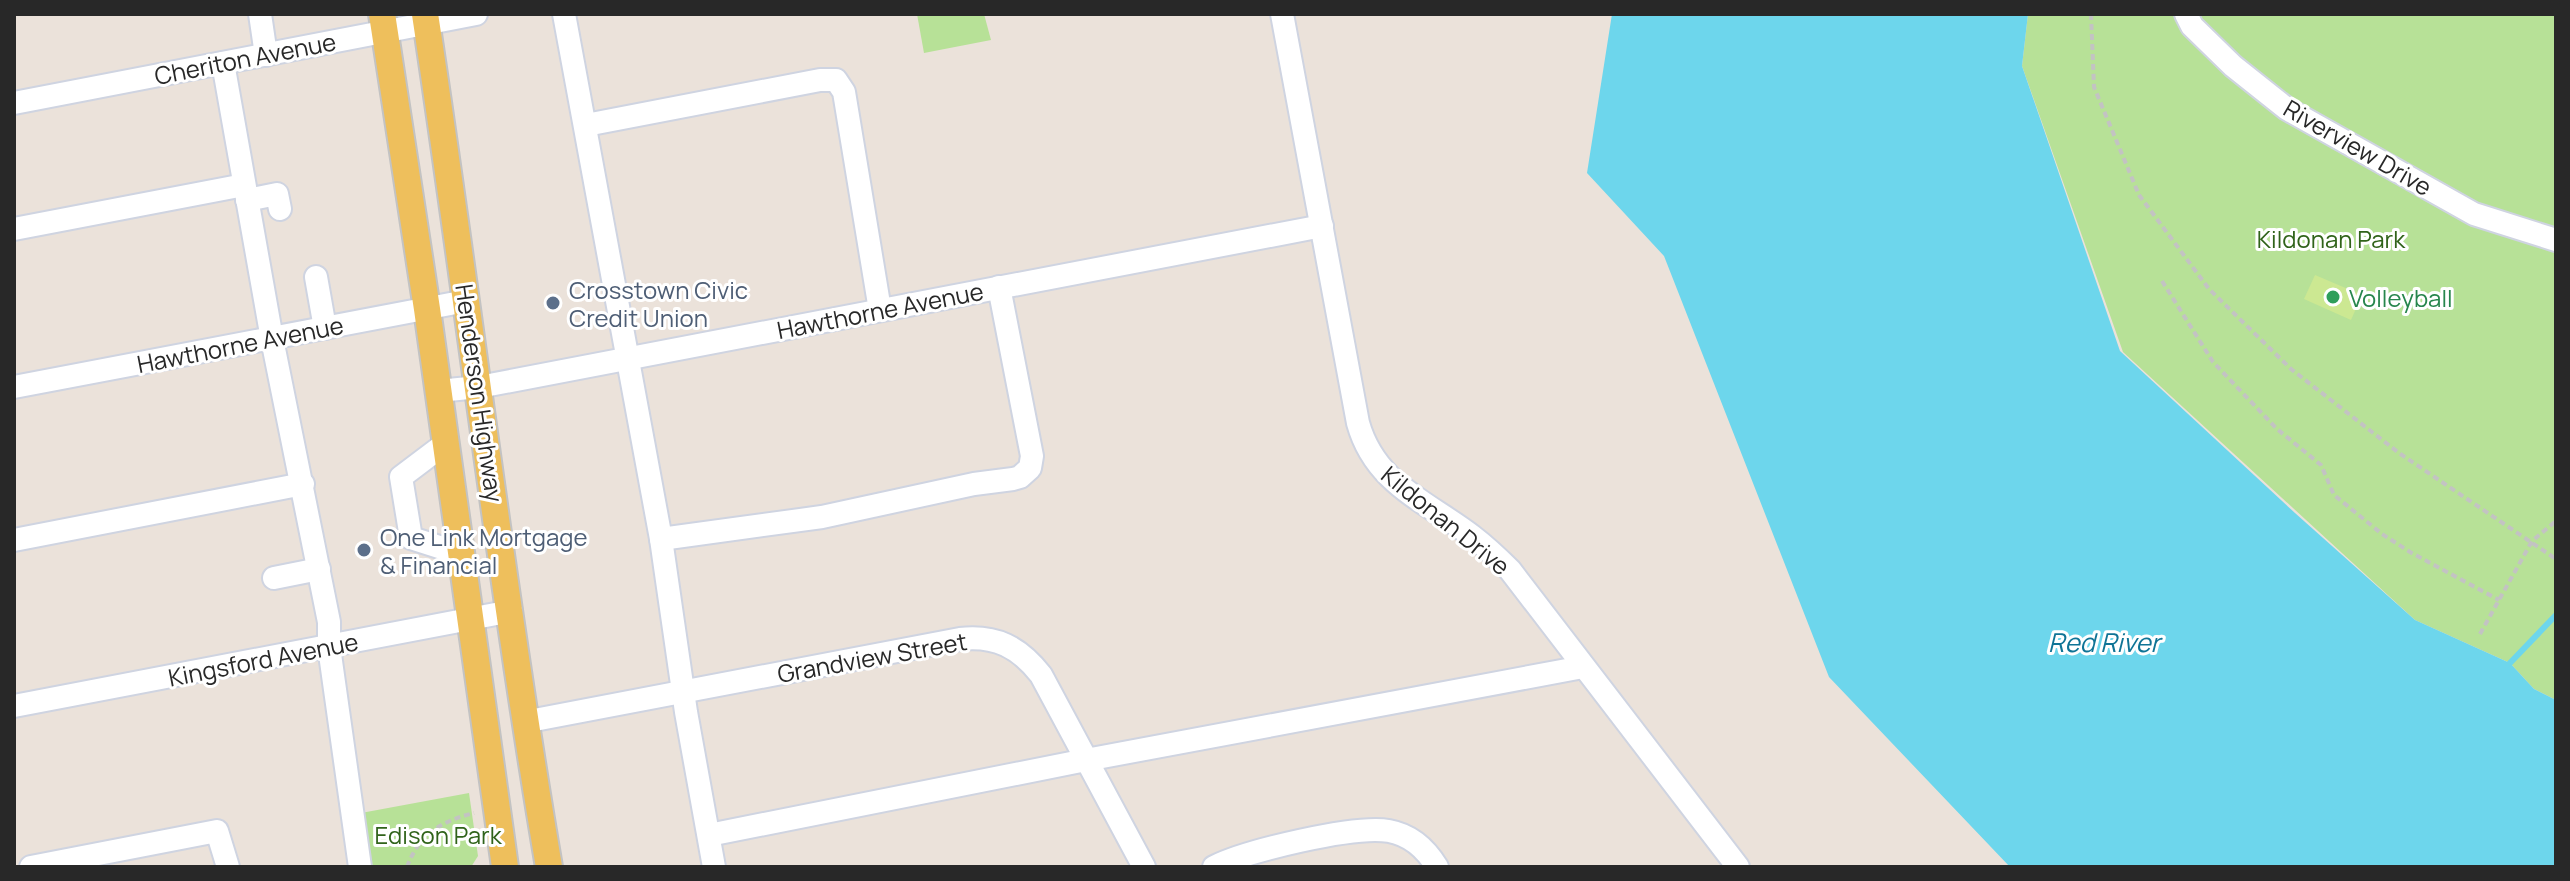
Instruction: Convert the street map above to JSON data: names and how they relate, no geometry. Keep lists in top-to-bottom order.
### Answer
{
  "streets": {
    "main road": ["Henderson Highway"],
    "street": [
      "Cheriton Avenue",
      "Riverview Drive",
      "Hawthorne Avenue",
      "Kildonan Drive",
      "Grandview Street",
      "Kingsford Avenue"
    ]
  },
  "crossings": [
    ["Cheriton Avenue", "Henderson Highway"],
    ["Hawthorne Avenue", "Henderson Highway"],
    ["Hawthorne Avenue", "Kildonan Drive"],
    ["Henderson Highway", "Grandview Street"],
    ["Henderson Highway", "Kingsford Avenue"]
  ],
  "water": ["Red River"],
  "parks": ["Kildonan Park", "Edison Park"],
  "places": ["Volleyball", "Crosstown Civic Credit Union", "One Link Mortgage & Financial"]
}
